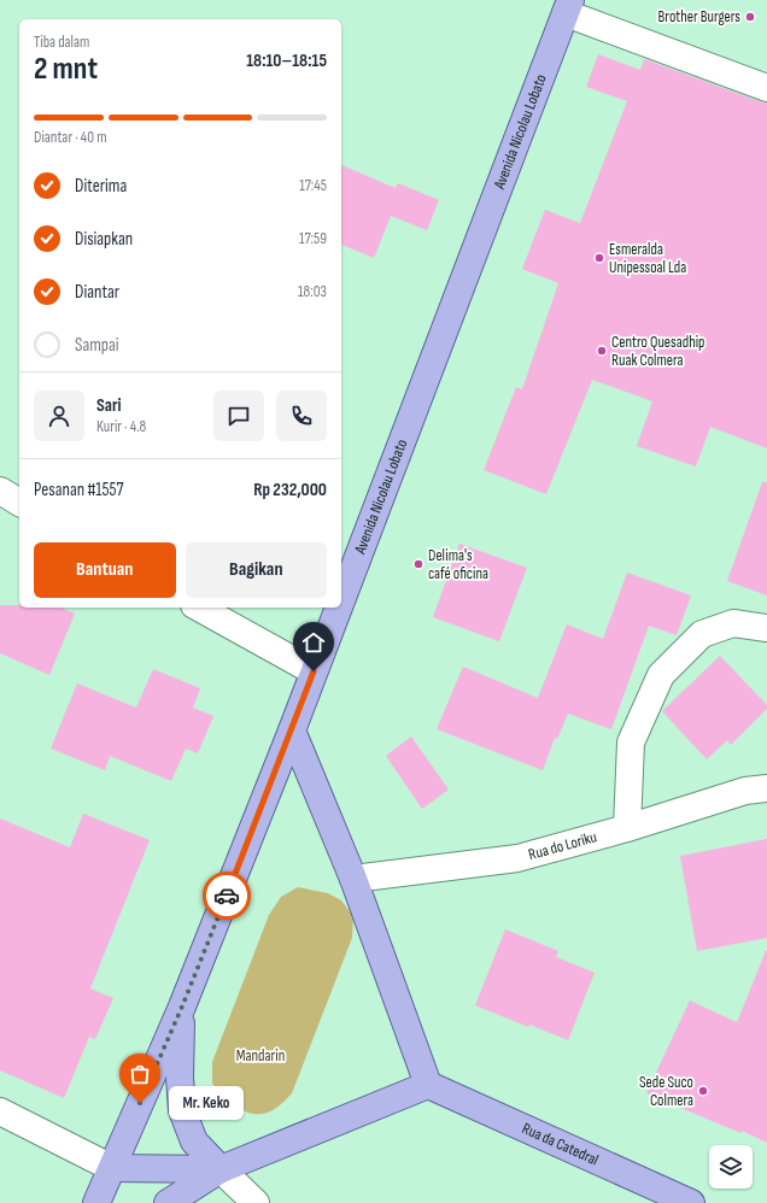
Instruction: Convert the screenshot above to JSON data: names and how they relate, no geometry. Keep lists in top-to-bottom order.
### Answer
{
  "streets": {
    "main road": ["Avenida Nicolau Lobato", "Rua da Catedral"],
    "street": ["Rua do Loriku"]
  },
  "parks": ["Mandarin"],
  "places": [
    "Brother Burgers",
    "Esmeralda Unipessoal Lda",
    "Centro Quesadhip Ruak Colmera",
    "Delima's café oficina",
    "Sede Suco Colmera",
    "Mr. Keko"
  ],
  "page": {
    "heading": ["2 mnt", "Tiba dalam", "18:10–18:15"],
    "panel": [
      "Sari",
      "Kurir · 4.8",
      "Pesanan #1557",
      "Rp 232,000"
    ],
    "bar": "Diantar · 40 m",
    "list": [
      ["Diterima", "17:45"],
      ["Disiapkan", "17:59"],
      ["Diantar", "18:03"],
      "Sampai"
    ],
    "buttons": ["Bantuan", "Bagikan"],
    "bubble": "Mr. Keko"
  }
}
